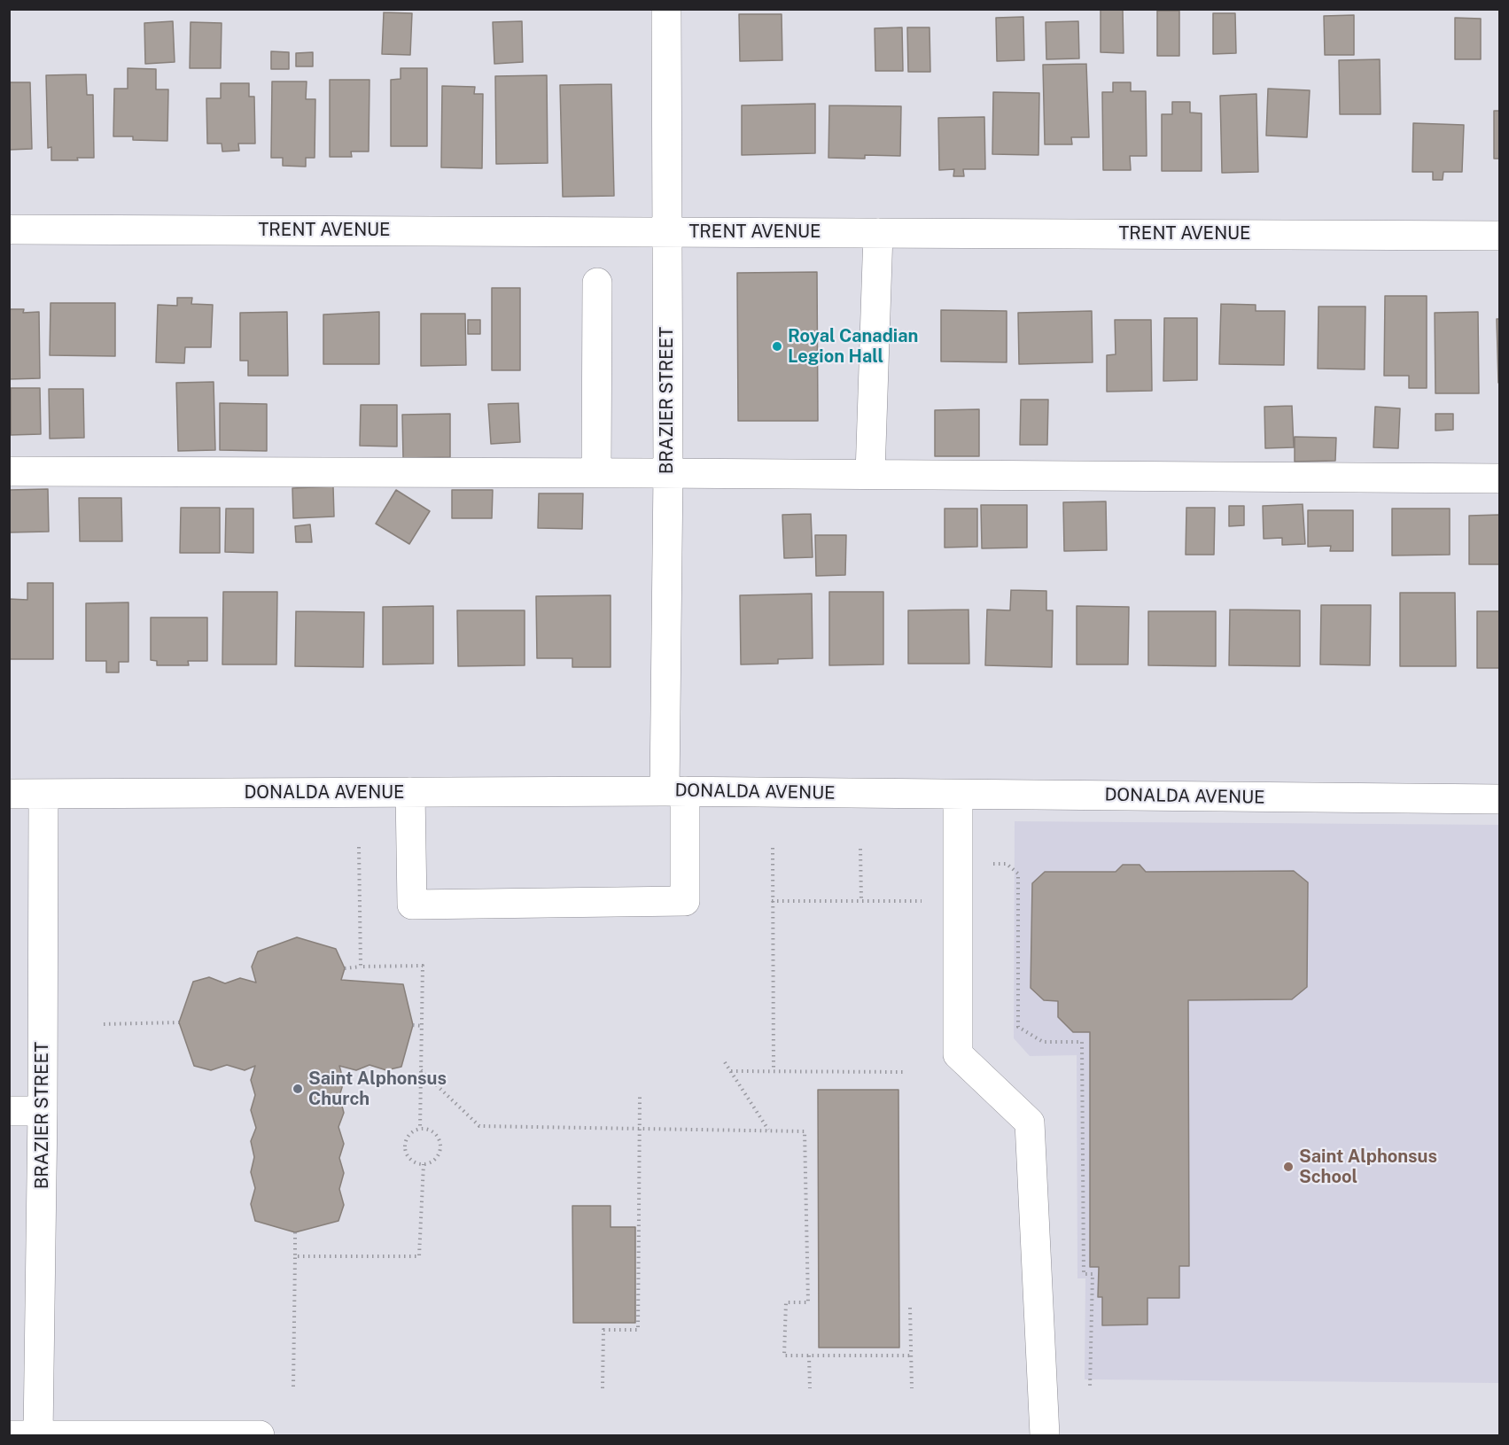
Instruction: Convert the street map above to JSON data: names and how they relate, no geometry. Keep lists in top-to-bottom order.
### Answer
{
  "streets": {
    "street": ["TRENT AVENUE", "BRAZIER STREET", "DONALDA AVENUE"]
  },
  "crossings": [
    ["TRENT AVENUE", "BRAZIER STREET"],
    ["BRAZIER STREET", "DONALDA AVENUE"]
  ],
  "places": ["Royal Canadian Legion Hall", "Saint Alphonsus Church", "Saint Alphonsus School"]
}
